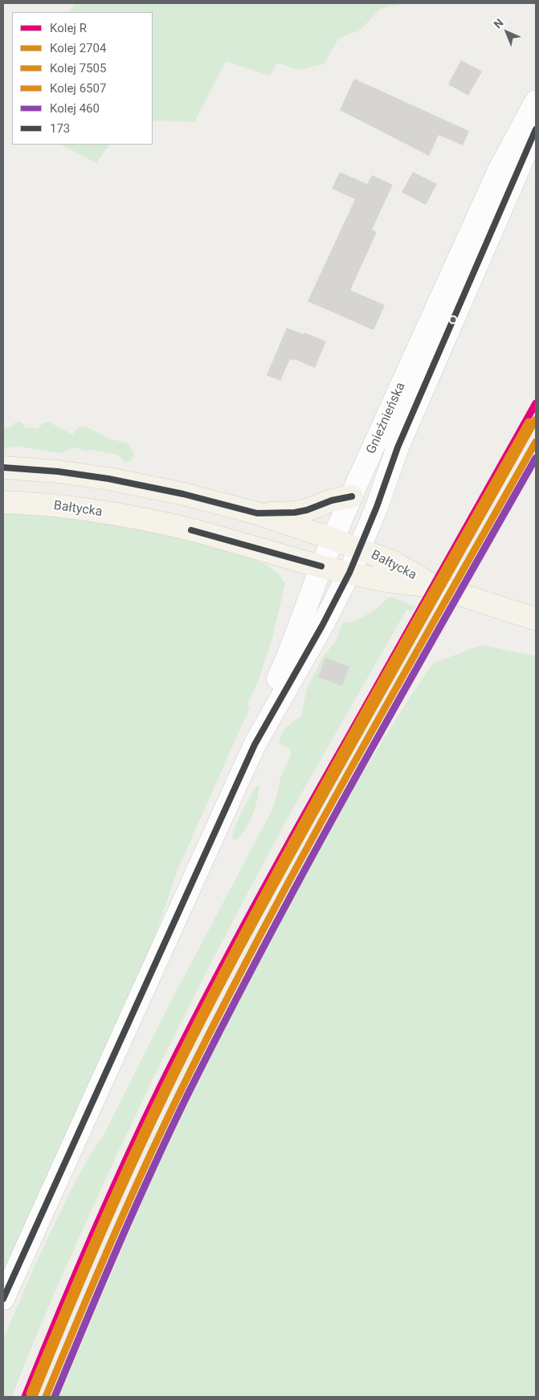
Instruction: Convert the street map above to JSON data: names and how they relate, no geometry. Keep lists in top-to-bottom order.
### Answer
{
  "streets": {
    "main road": ["Gnieźnieńska", "Bałtycka"]
  },
  "crossings": [
    ["Gnieźnieńska", "Bałtycka"]
  ],
  "lines": [
    "transit line 173",
    "rail line R",
    "rail line 2704",
    "rail line 6507",
    "rail line 7505",
    "rail line 460"
  ],
  "legend": [
    "Kolej R",
    "Kolej 2704",
    "Kolej 7505",
    "Kolej 6507",
    "Kolej 460",
    "173"
  ],
  "north": "top left"
}
